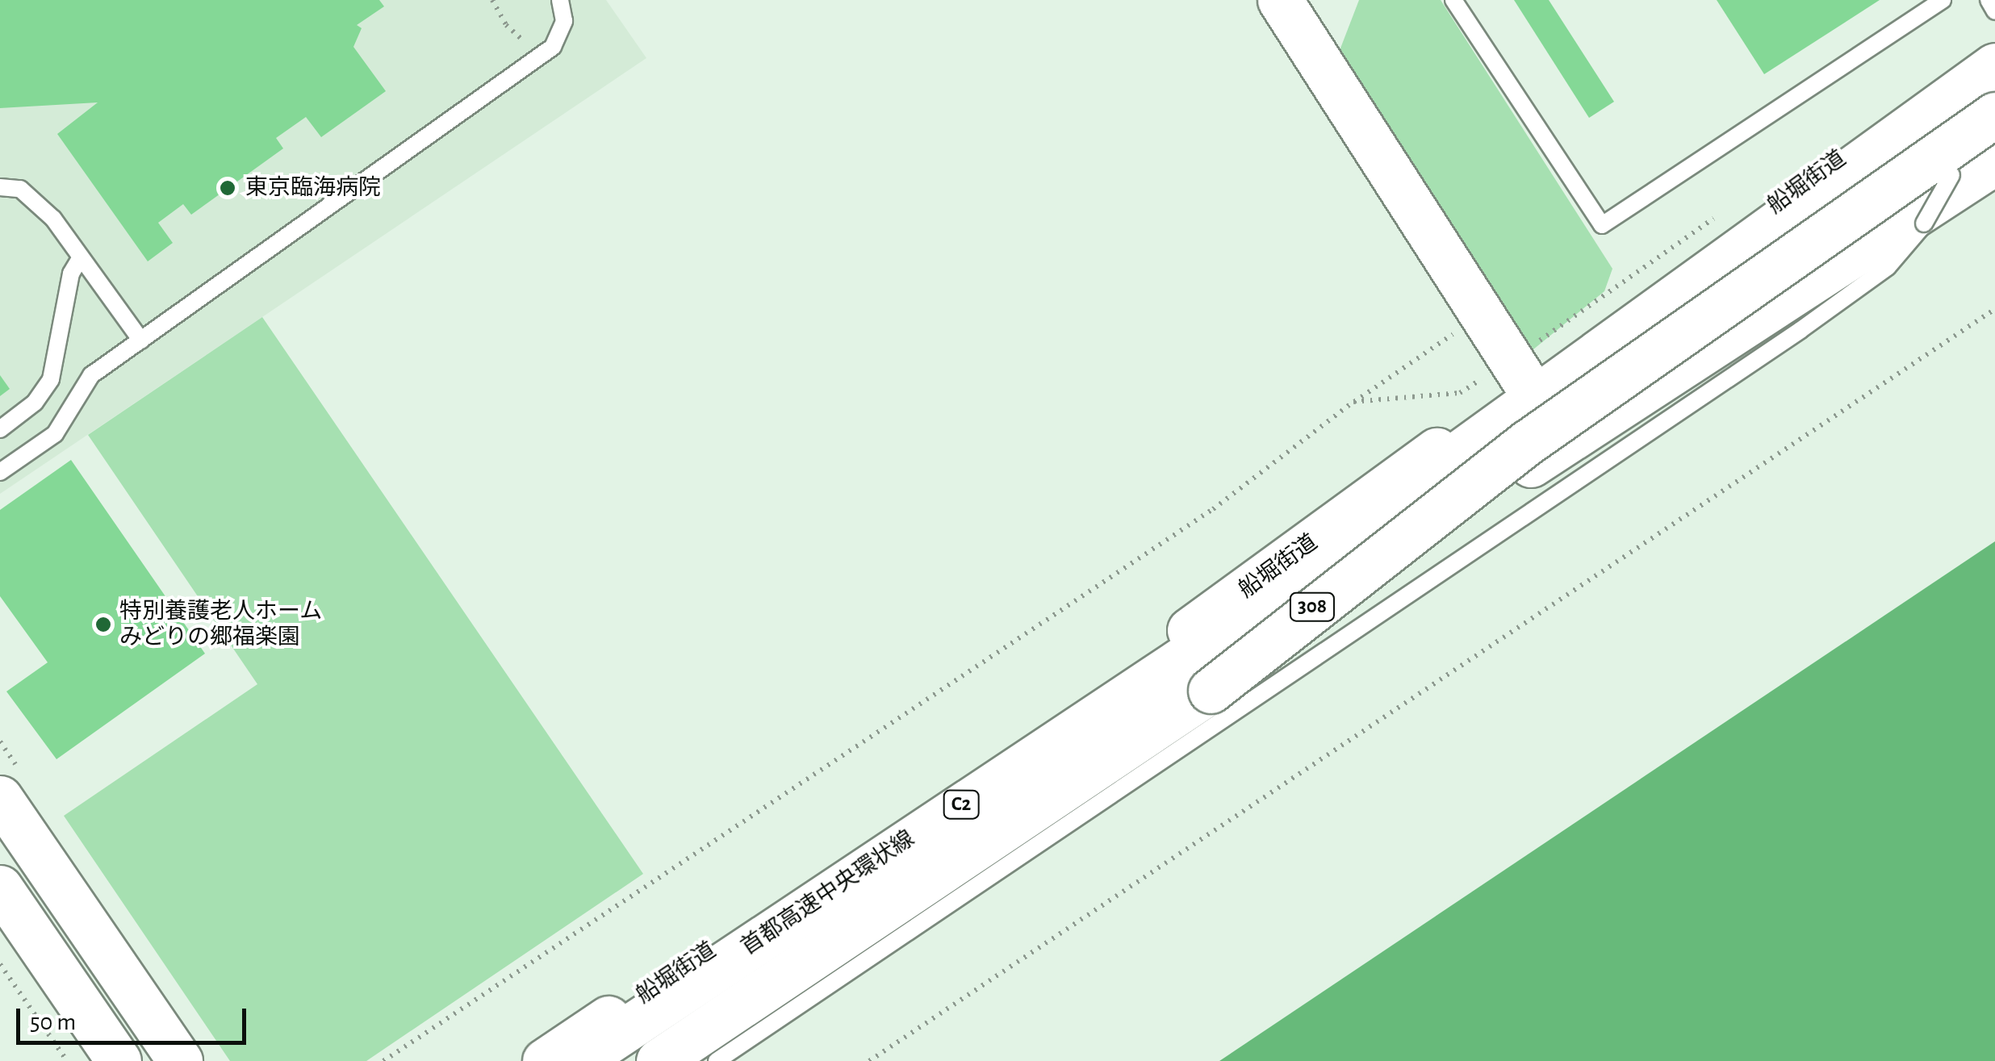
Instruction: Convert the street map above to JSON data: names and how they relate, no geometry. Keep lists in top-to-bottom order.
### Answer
{
  "streets": {
    "main road": [
      "船堀街道",
      "308",
      "C2",
      "首都高速中央環状線"
    ]
  },
  "places": ["東京臨海病院", "特別養護老人ホーム みどりの郷福楽園"],
  "scale_bar": "50 m"
}
